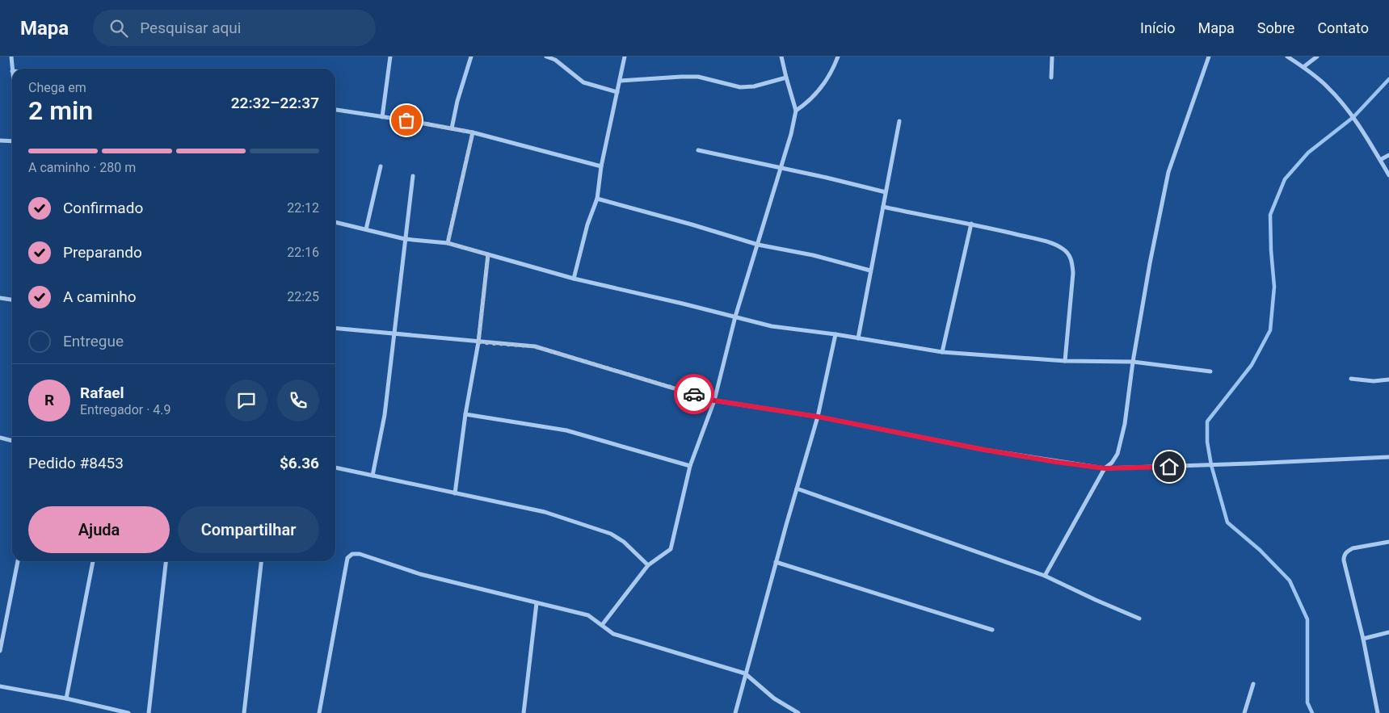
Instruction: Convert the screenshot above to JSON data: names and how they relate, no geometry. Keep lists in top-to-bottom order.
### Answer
{
  "page": {
    "header": "Mapa",
    "search": "Pesquisar aqui",
    "nav": [
      "Início",
      "Mapa",
      "Sobre",
      "Contato"
    ],
    "heading": ["2 min", "Chega em", "22:32–22:37"],
    "panel": [
      "Rafael",
      "Entregador · 4.9",
      "Pedido #8453",
      "$6.36"
    ],
    "bar": "A caminho · 280 m",
    "list": [
      ["Confirmado", "22:12"],
      ["Preparando", "22:16"],
      ["A caminho", "22:25"],
      "Entregue"
    ],
    "round": "R",
    "buttons": ["Ajuda", "Compartilhar"]
  }
}
